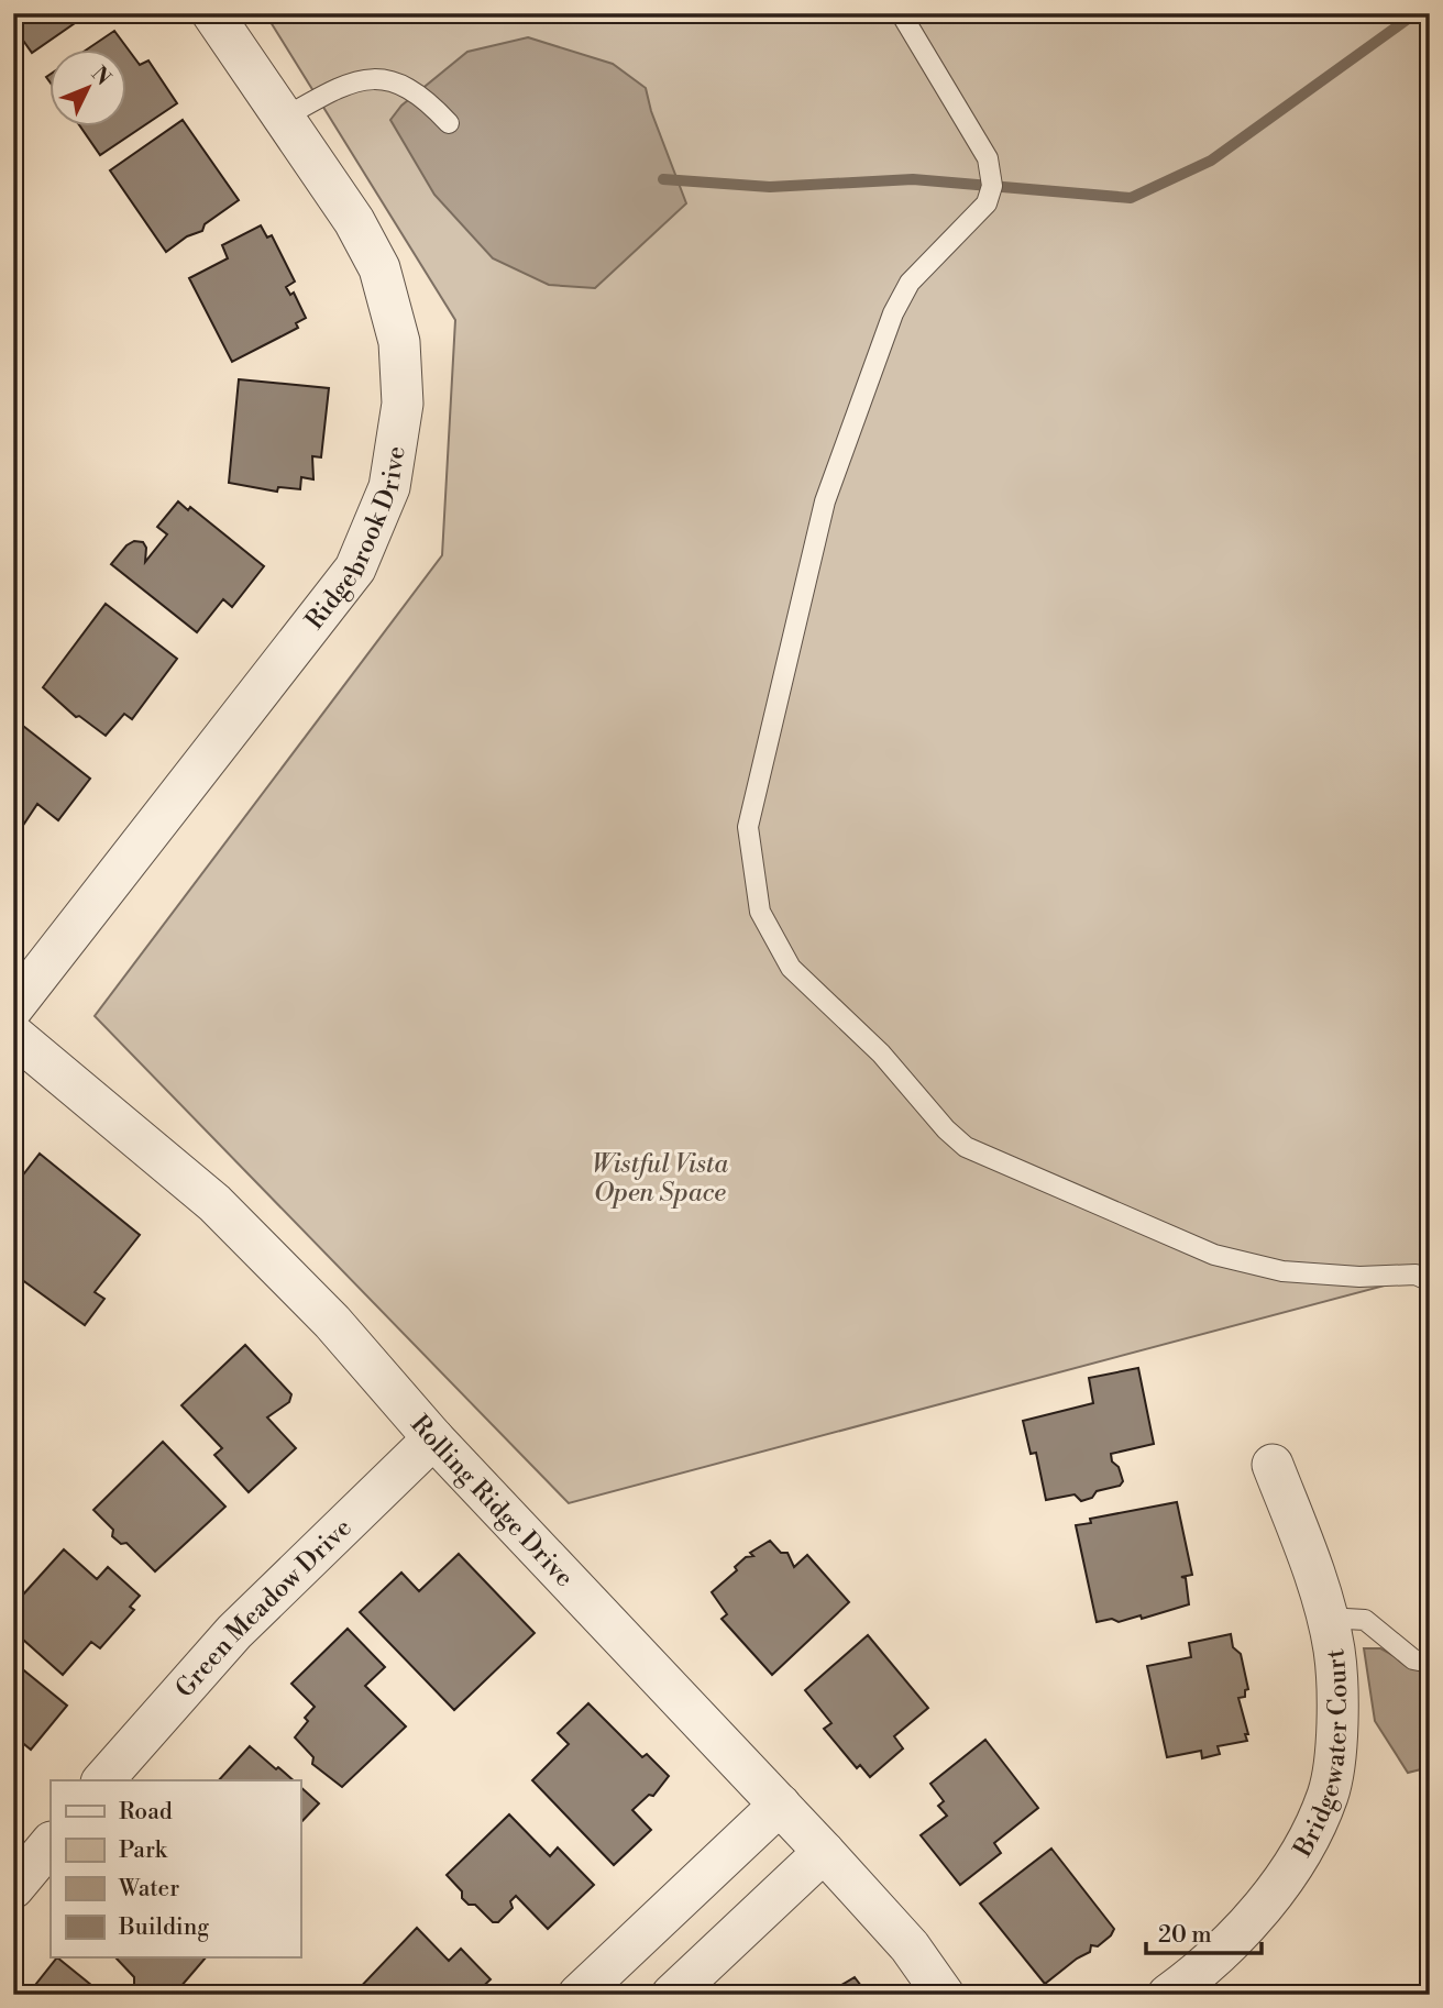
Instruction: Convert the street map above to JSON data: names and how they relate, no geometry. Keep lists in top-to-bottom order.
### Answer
{
  "streets": {
    "street": [
      "Ridgebrook Drive",
      "Rolling Ridge Drive",
      "Green Meadow Drive",
      "Bridgewater Court"
    ]
  },
  "crossings": [
    ["Rolling Ridge Drive", "Green Meadow Drive"]
  ],
  "parks": ["Wistful Vista Open Space"],
  "legend": [
    "Road",
    "Park",
    "Water",
    "Building"
  ],
  "scale_bar": "20 m",
  "north": "top right"
}
